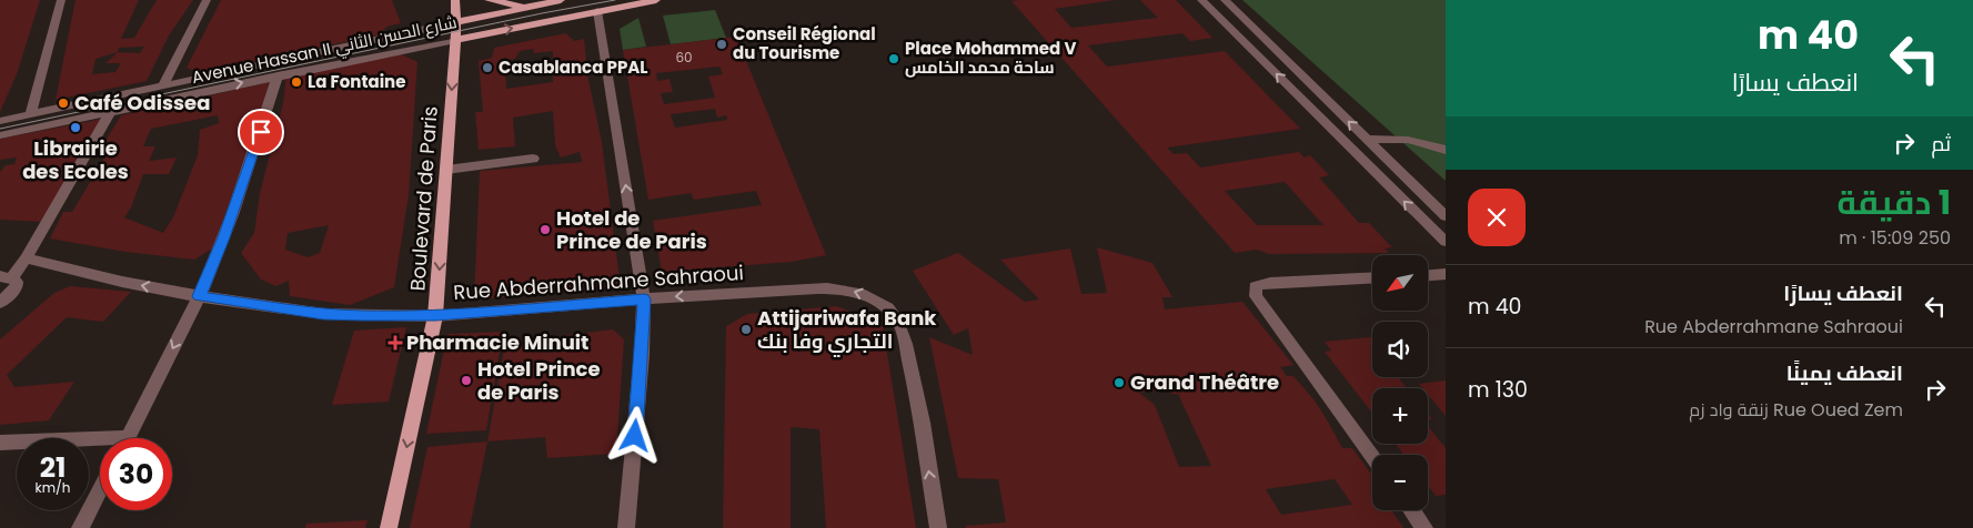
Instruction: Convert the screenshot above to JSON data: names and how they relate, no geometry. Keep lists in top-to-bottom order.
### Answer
{
  "streets": {
    "main road": ["Avenue Hassan II شارع الحسن الثاني", "Boulevard de Paris"],
    "street": ["Rue Abderrahmane Sahraoui"]
  },
  "crossings": [
    ["Avenue Hassan II شارع الحسن الثاني", "Boulevard de Paris"],
    ["Boulevard de Paris", "Rue Abderrahmane Sahraoui"]
  ],
  "one_way": ["Boulevard de Paris", "Rue Abderrahmane Sahraoui"],
  "places": {
    "other": [
      "Conseil Régional du Tourisme",
      "Place Mohammed V ساحة محمد الخامس",
      "Casablanca PPAL",
      "La Fontaine",
      "Café Odissea",
      "Librairie des Ecoles",
      "Hotel de Prince de Paris",
      "Attijariwafa Bank التجاري وفا بنك",
      "Hotel Prince de Paris",
      "Grand Théâtre"
    ],
    "health": ["Pharmacie Minuit"]
  },
  "house_numbers": ["60"],
  "north": "bottom left",
  "page": {
    "turn": ["40 m", "انعطف يسارًا"],
    "then": "ثم",
    "heading": ["1 دقيقة", "250 m · 15:09"],
    "map_buttons": ["+", "−"],
    "list": [
      {
        "name": "انعطف يسارًا",
        "note": "Rue Abderrahmane Sahraoui",
        "value": "40 m"
      },
      {
        "name": "انعطف يمينًا",
        "note": "Rue Oued Zem زنقة واد زم",
        "value": "130 m"
      }
    ],
    "speed": "21 km/h",
    "limit": "30"
  }
}
